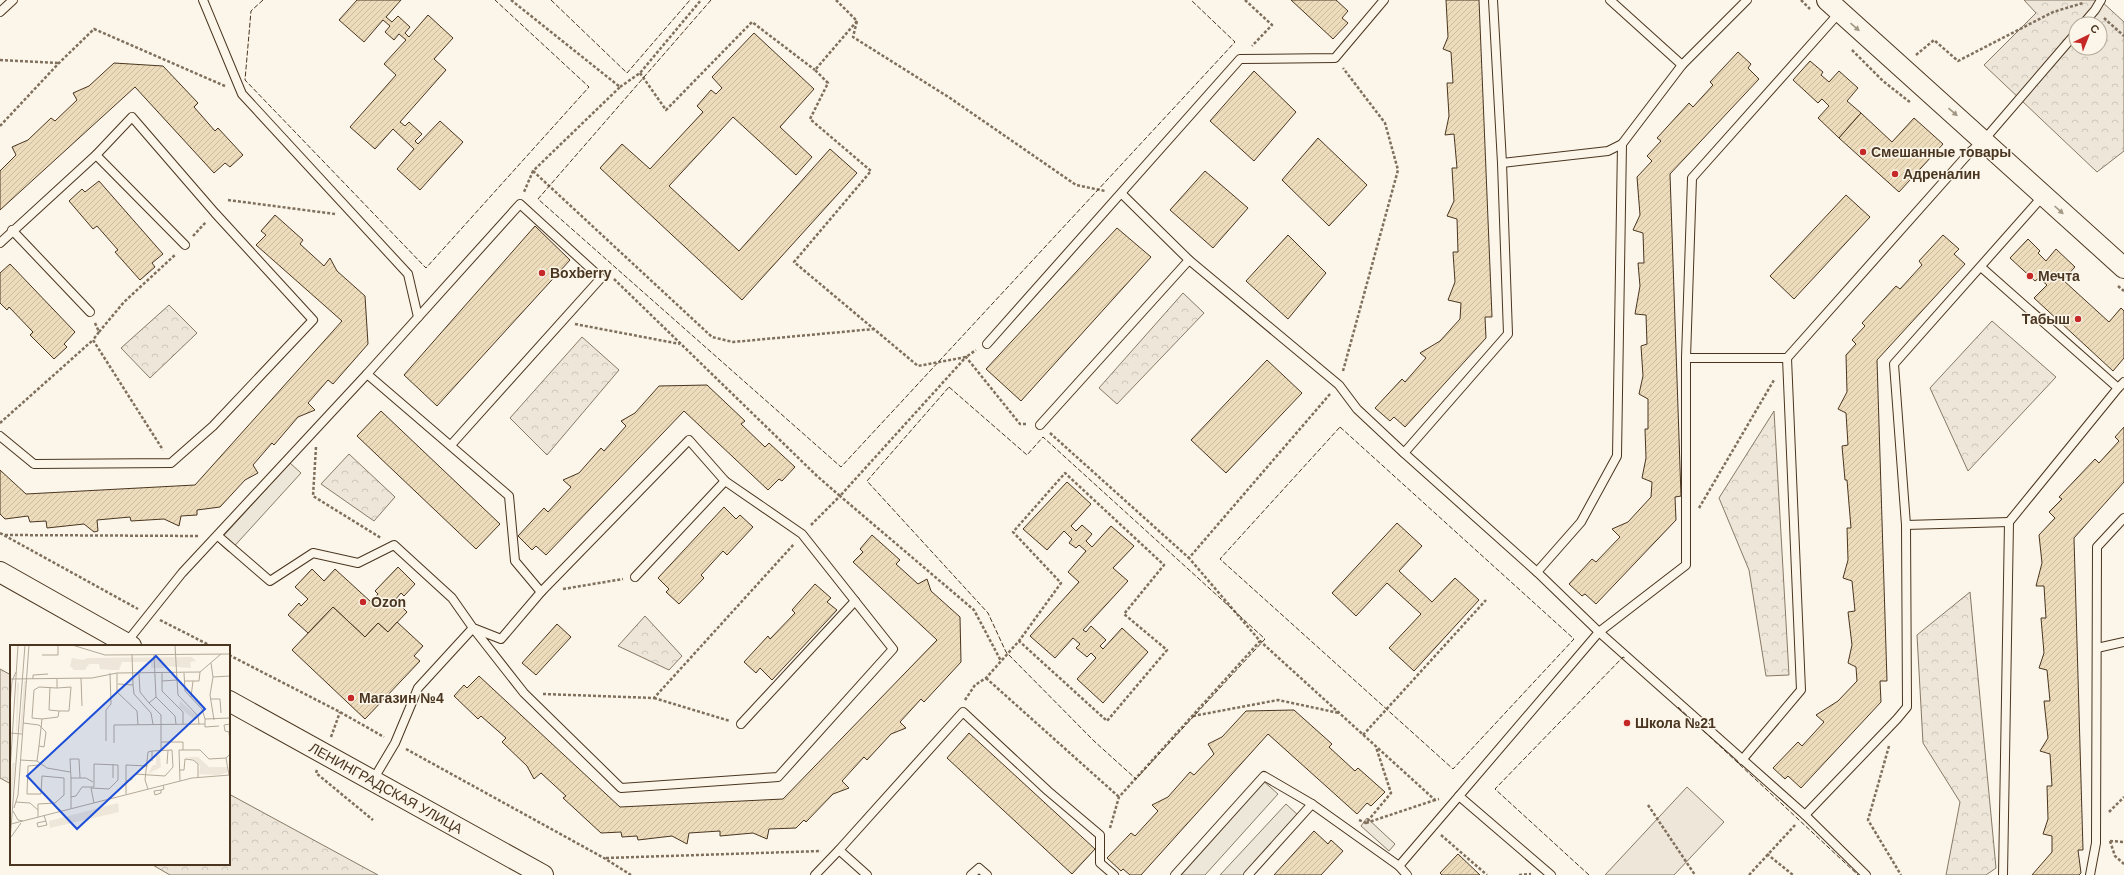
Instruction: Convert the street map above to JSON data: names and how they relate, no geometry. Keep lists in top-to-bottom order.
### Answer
{
  "streets": {
    "street": ["ЛЕНИНГРАДСКАЯ УЛИЦА"]
  },
  "places": [
    "Смешанные товары",
    "Адреналин",
    "Boxberry",
    "Мечта",
    "Табыш",
    "Ozon",
    "Магазин №4",
    "Школа №21"
  ],
  "north": "top right"
}
